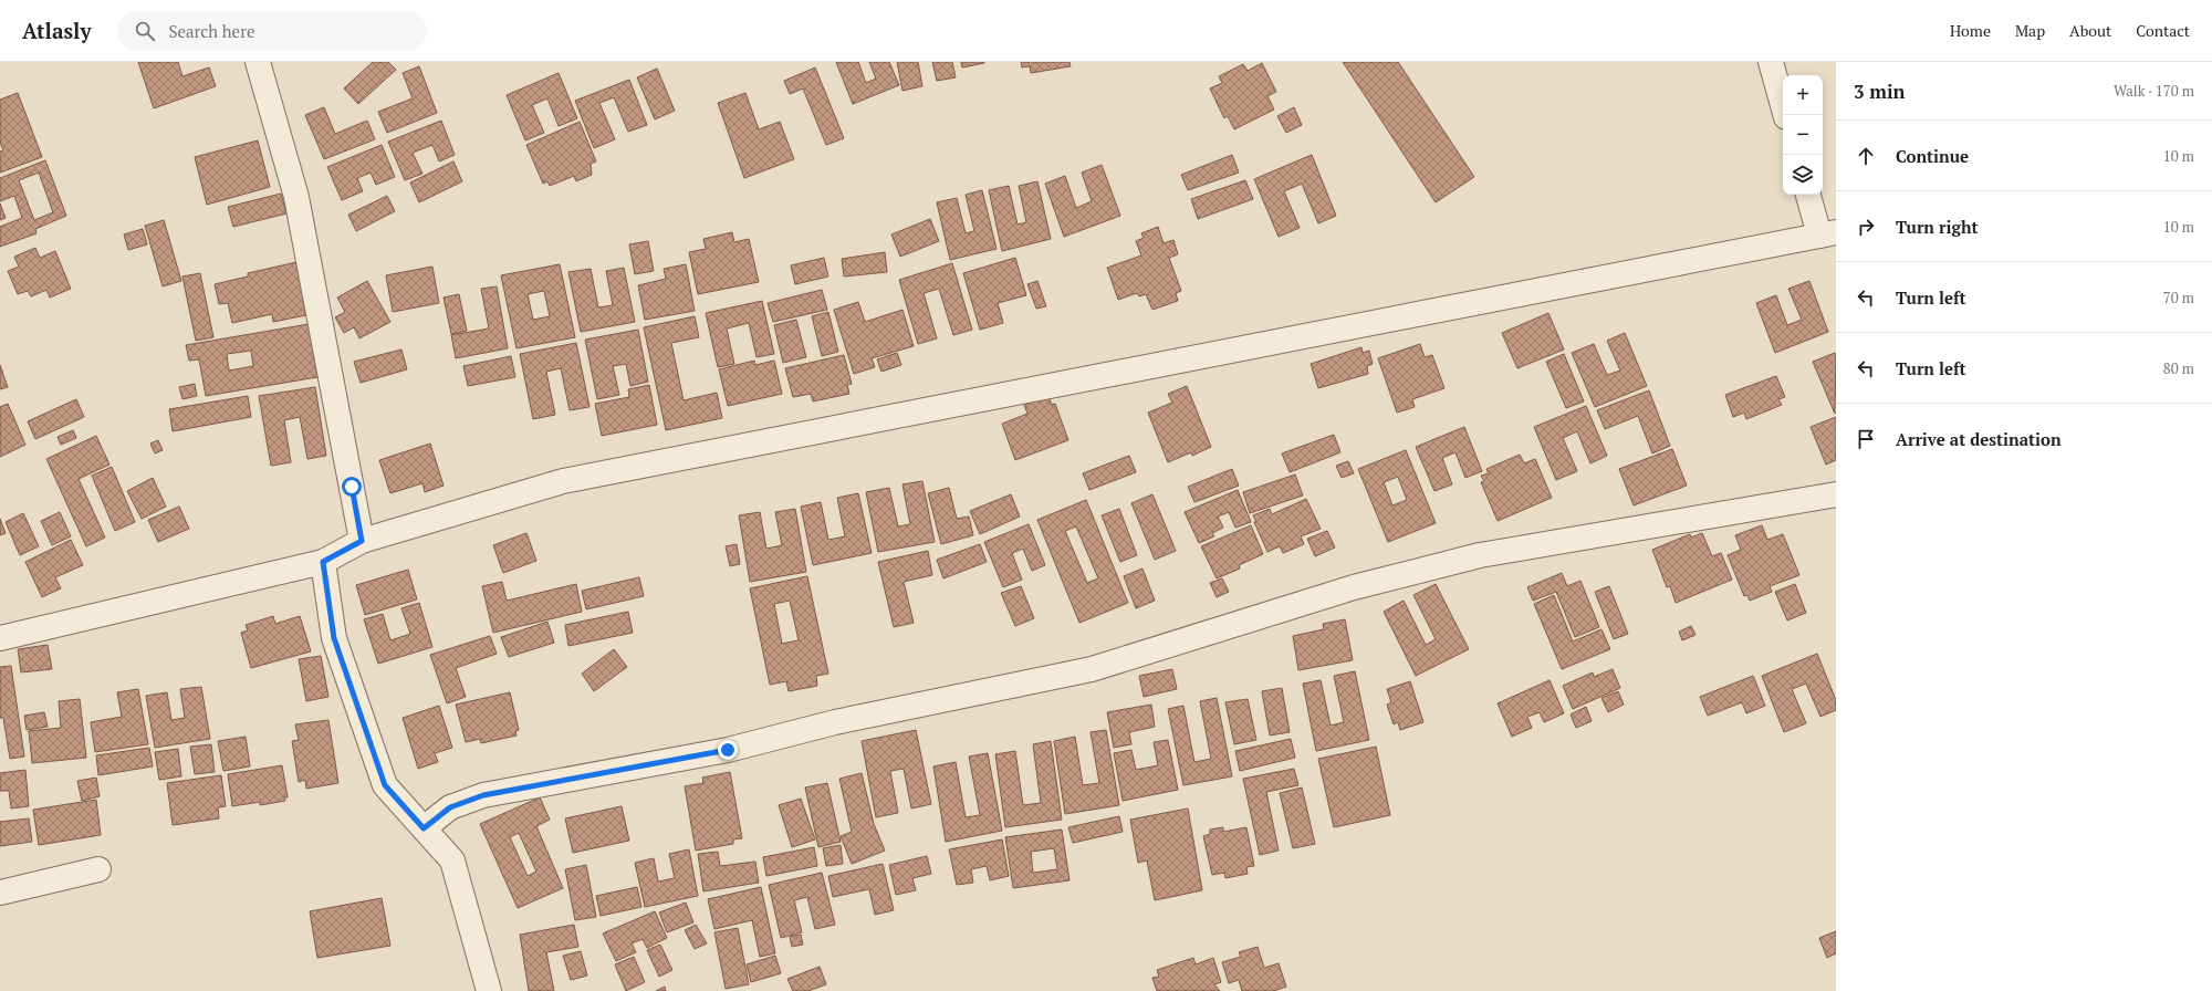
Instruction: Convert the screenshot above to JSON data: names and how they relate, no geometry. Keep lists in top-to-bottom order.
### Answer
{
  "page": {
    "header": "Atlasly",
    "search": "Search here",
    "nav": [
      "Home",
      "Map",
      "About",
      "Contact"
    ],
    "heading": ["3 min", "Walk · 170 m"],
    "map_buttons": ["+", "−"],
    "list": [
      ["Continue", "10 m"],
      ["Turn right", "10 m"],
      ["Turn left", "70 m"],
      ["Turn left", "80 m"],
      "Arrive at destination"
    ]
  }
}
